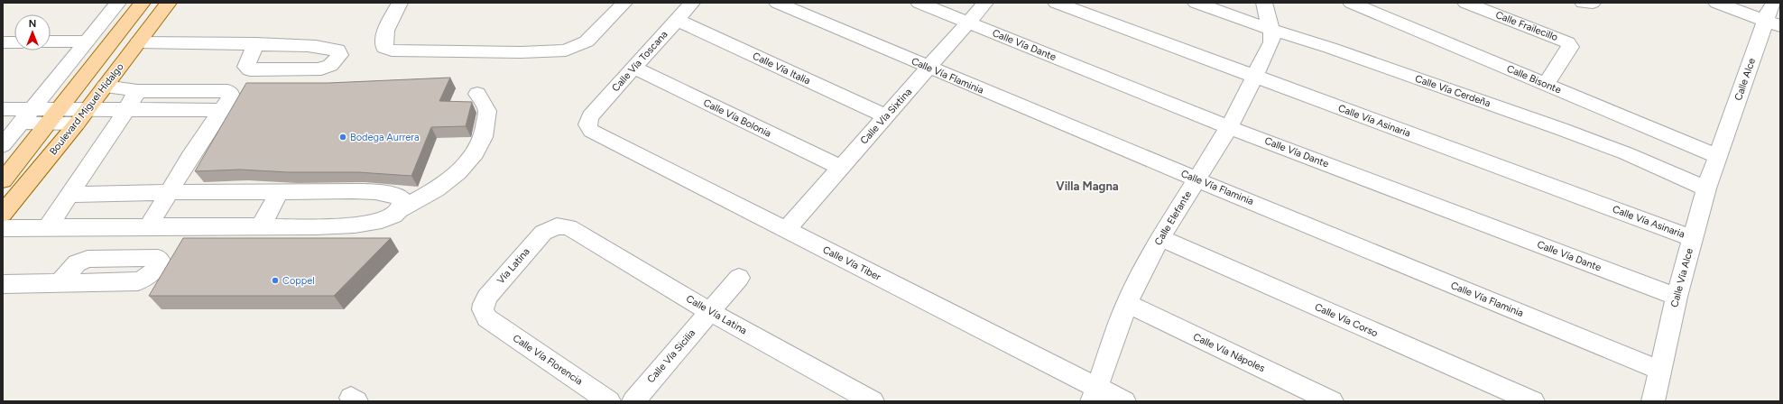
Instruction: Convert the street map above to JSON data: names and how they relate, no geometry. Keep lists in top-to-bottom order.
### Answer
{
  "streets": {
    "main road": ["Boulevard Miguel Hidalgo"],
    "street": [
      "Calle Frailecillo",
      "Calle Vía Dante",
      "Calle Vía Toscana",
      "Calle Vía Italia",
      "Calle Vía Flaminia",
      "Calle Bisonte",
      "Calle Alce",
      "Calle Vía Cerdeña",
      "Calle Vía Sixtina",
      "Calle Vía Bolonia",
      "Calle Vía Asinaria",
      "Calle Elefante",
      "Calle Vía Tiber",
      "Vía Latina",
      "Calle Vía Alce",
      "Calle Vía Latina",
      "Calle Vía Corso",
      "Calle Vía Nápoles",
      "Calle Vía Sicilia",
      "Calle Vía Florencia"
    ]
  },
  "crossings": [
    ["Calle Frailecillo", "Calle Bisonte"],
    ["Calle Vía Dante", "Calle Vía Sixtina"],
    ["Calle Vía Dante", "Calle Elefante"],
    ["Calle Vía Dante", "Calle Vía Alce"],
    ["Calle Vía Toscana", "Calle Vía Italia"],
    ["Calle Vía Toscana", "Calle Vía Bolonia"],
    ["Calle Vía Toscana", "Calle Vía Tiber"],
    ["Calle Vía Italia", "Calle Vía Sixtina"],
    ["Calle Vía Flaminia", "Calle Vía Sixtina"],
    ["Calle Vía Flaminia", "Calle Elefante"],
    ["Calle Vía Flaminia", "Calle Vía Alce"],
    ["Calle Bisonte", "Calle Alce"],
    ["Calle Bisonte", "Calle Vía Alce"],
    ["Calle Alce", "Calle Vía Alce"],
    ["Calle Vía Cerdeña", "Calle Elefante"],
    ["Calle Vía Cerdeña", "Calle Vía Alce"],
    ["Calle Vía Sixtina", "Calle Vía Bolonia"],
    ["Calle Vía Sixtina", "Calle Vía Tiber"],
    ["Calle Vía Asinaria", "Calle Elefante"],
    ["Calle Vía Asinaria", "Calle Vía Alce"],
    ["Calle Elefante", "Calle Vía Tiber"],
    ["Calle Elefante", "Calle Vía Corso"],
    ["Calle Elefante", "Calle Vía Nápoles"],
    ["Vía Latina", "Calle Vía Latina"],
    ["Vía Latina", "Calle Vía Florencia"],
    ["Calle Vía Latina", "Calle Vía Sicilia"]
  ],
  "districts": ["Villa Magna"],
  "places": ["Bodega Aurrera", "Coppel"],
  "north": "top"
}
